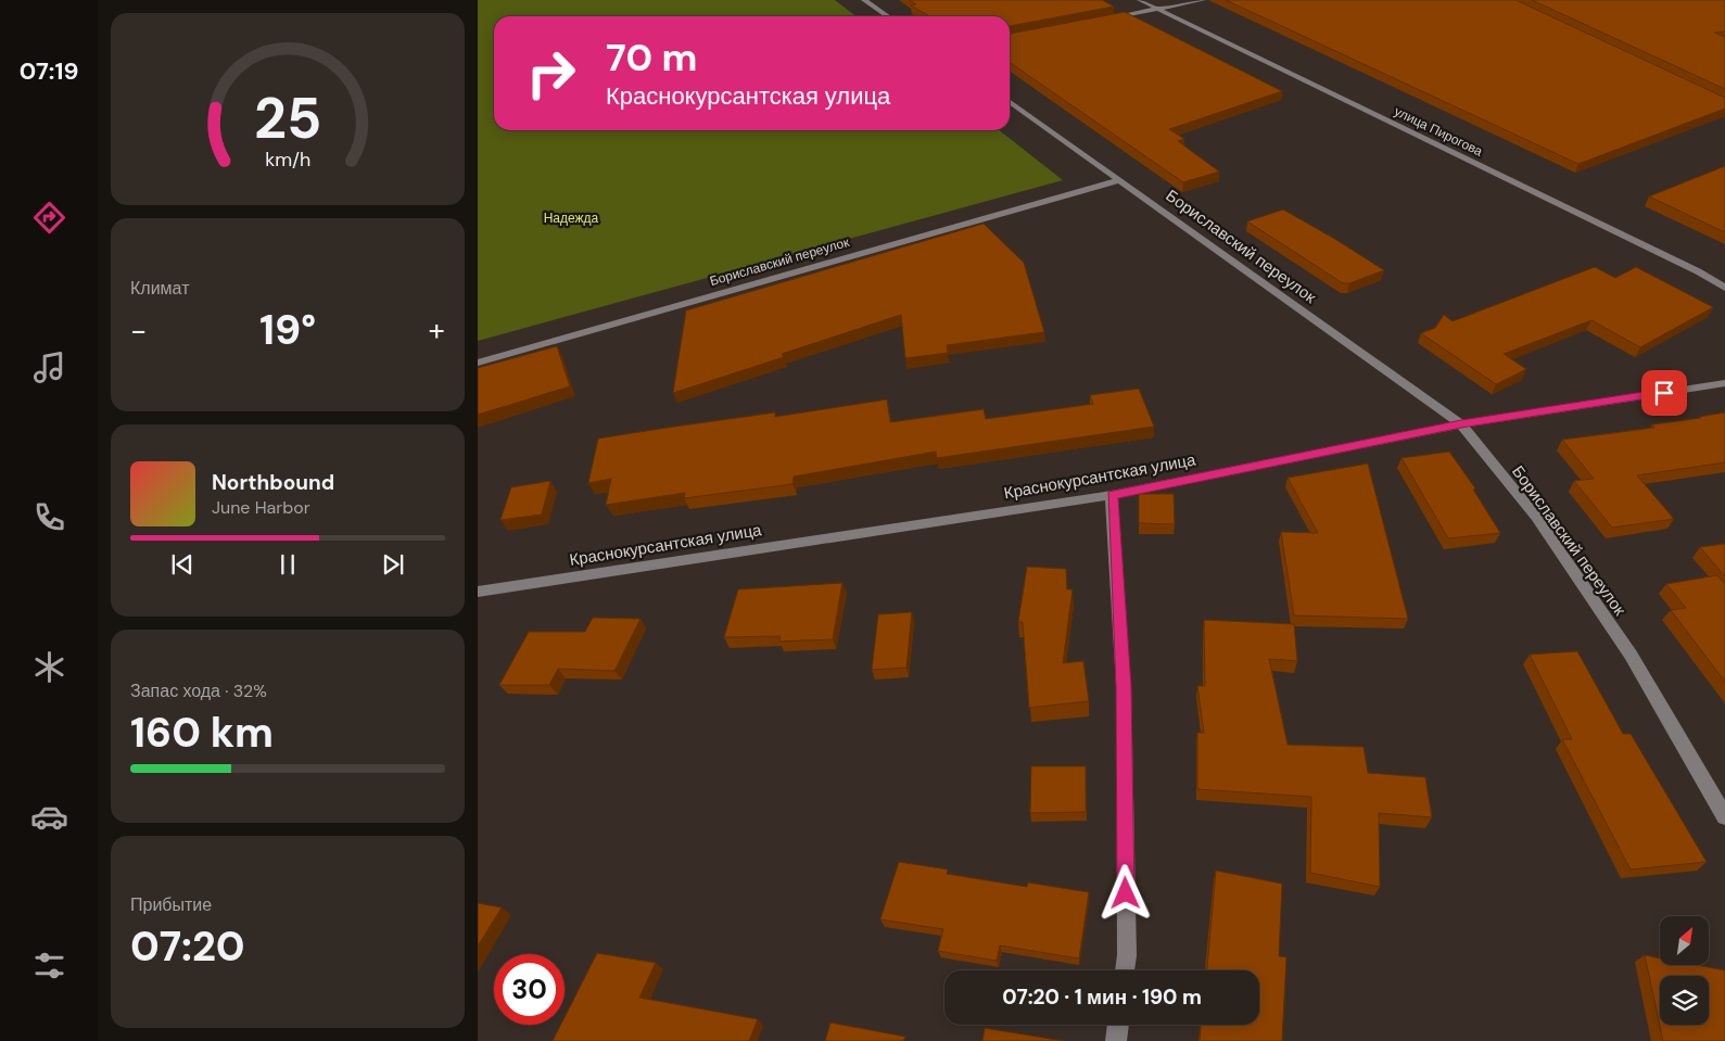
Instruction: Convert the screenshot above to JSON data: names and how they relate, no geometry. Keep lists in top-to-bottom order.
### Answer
{
  "streets": {
    "street": ["улица Пирогова", "Бориславский переулок", "Краснокурсантская улица"]
  },
  "crossings": [
    ["Бориславский переулок", "Краснокурсантская улица"]
  ],
  "parks": ["Надежда"],
  "north": "top right",
  "page": {
    "tabs": "07:19",
    "turn": ["70 m", "Краснокурсантская улица"],
    "tile": [
      "Климат",
      ["Запас хода · 32%", "160 km"],
      ["Прибытие", "07:20"]
    ],
    "heat": ["−", "19°", "+"],
    "song": ["Northbound", "June Harbor"],
    "limit": "30",
    "trip": "07:20 · 1 мин · 190 m",
    "gauge": ["25", "km/h"]
  }
}
